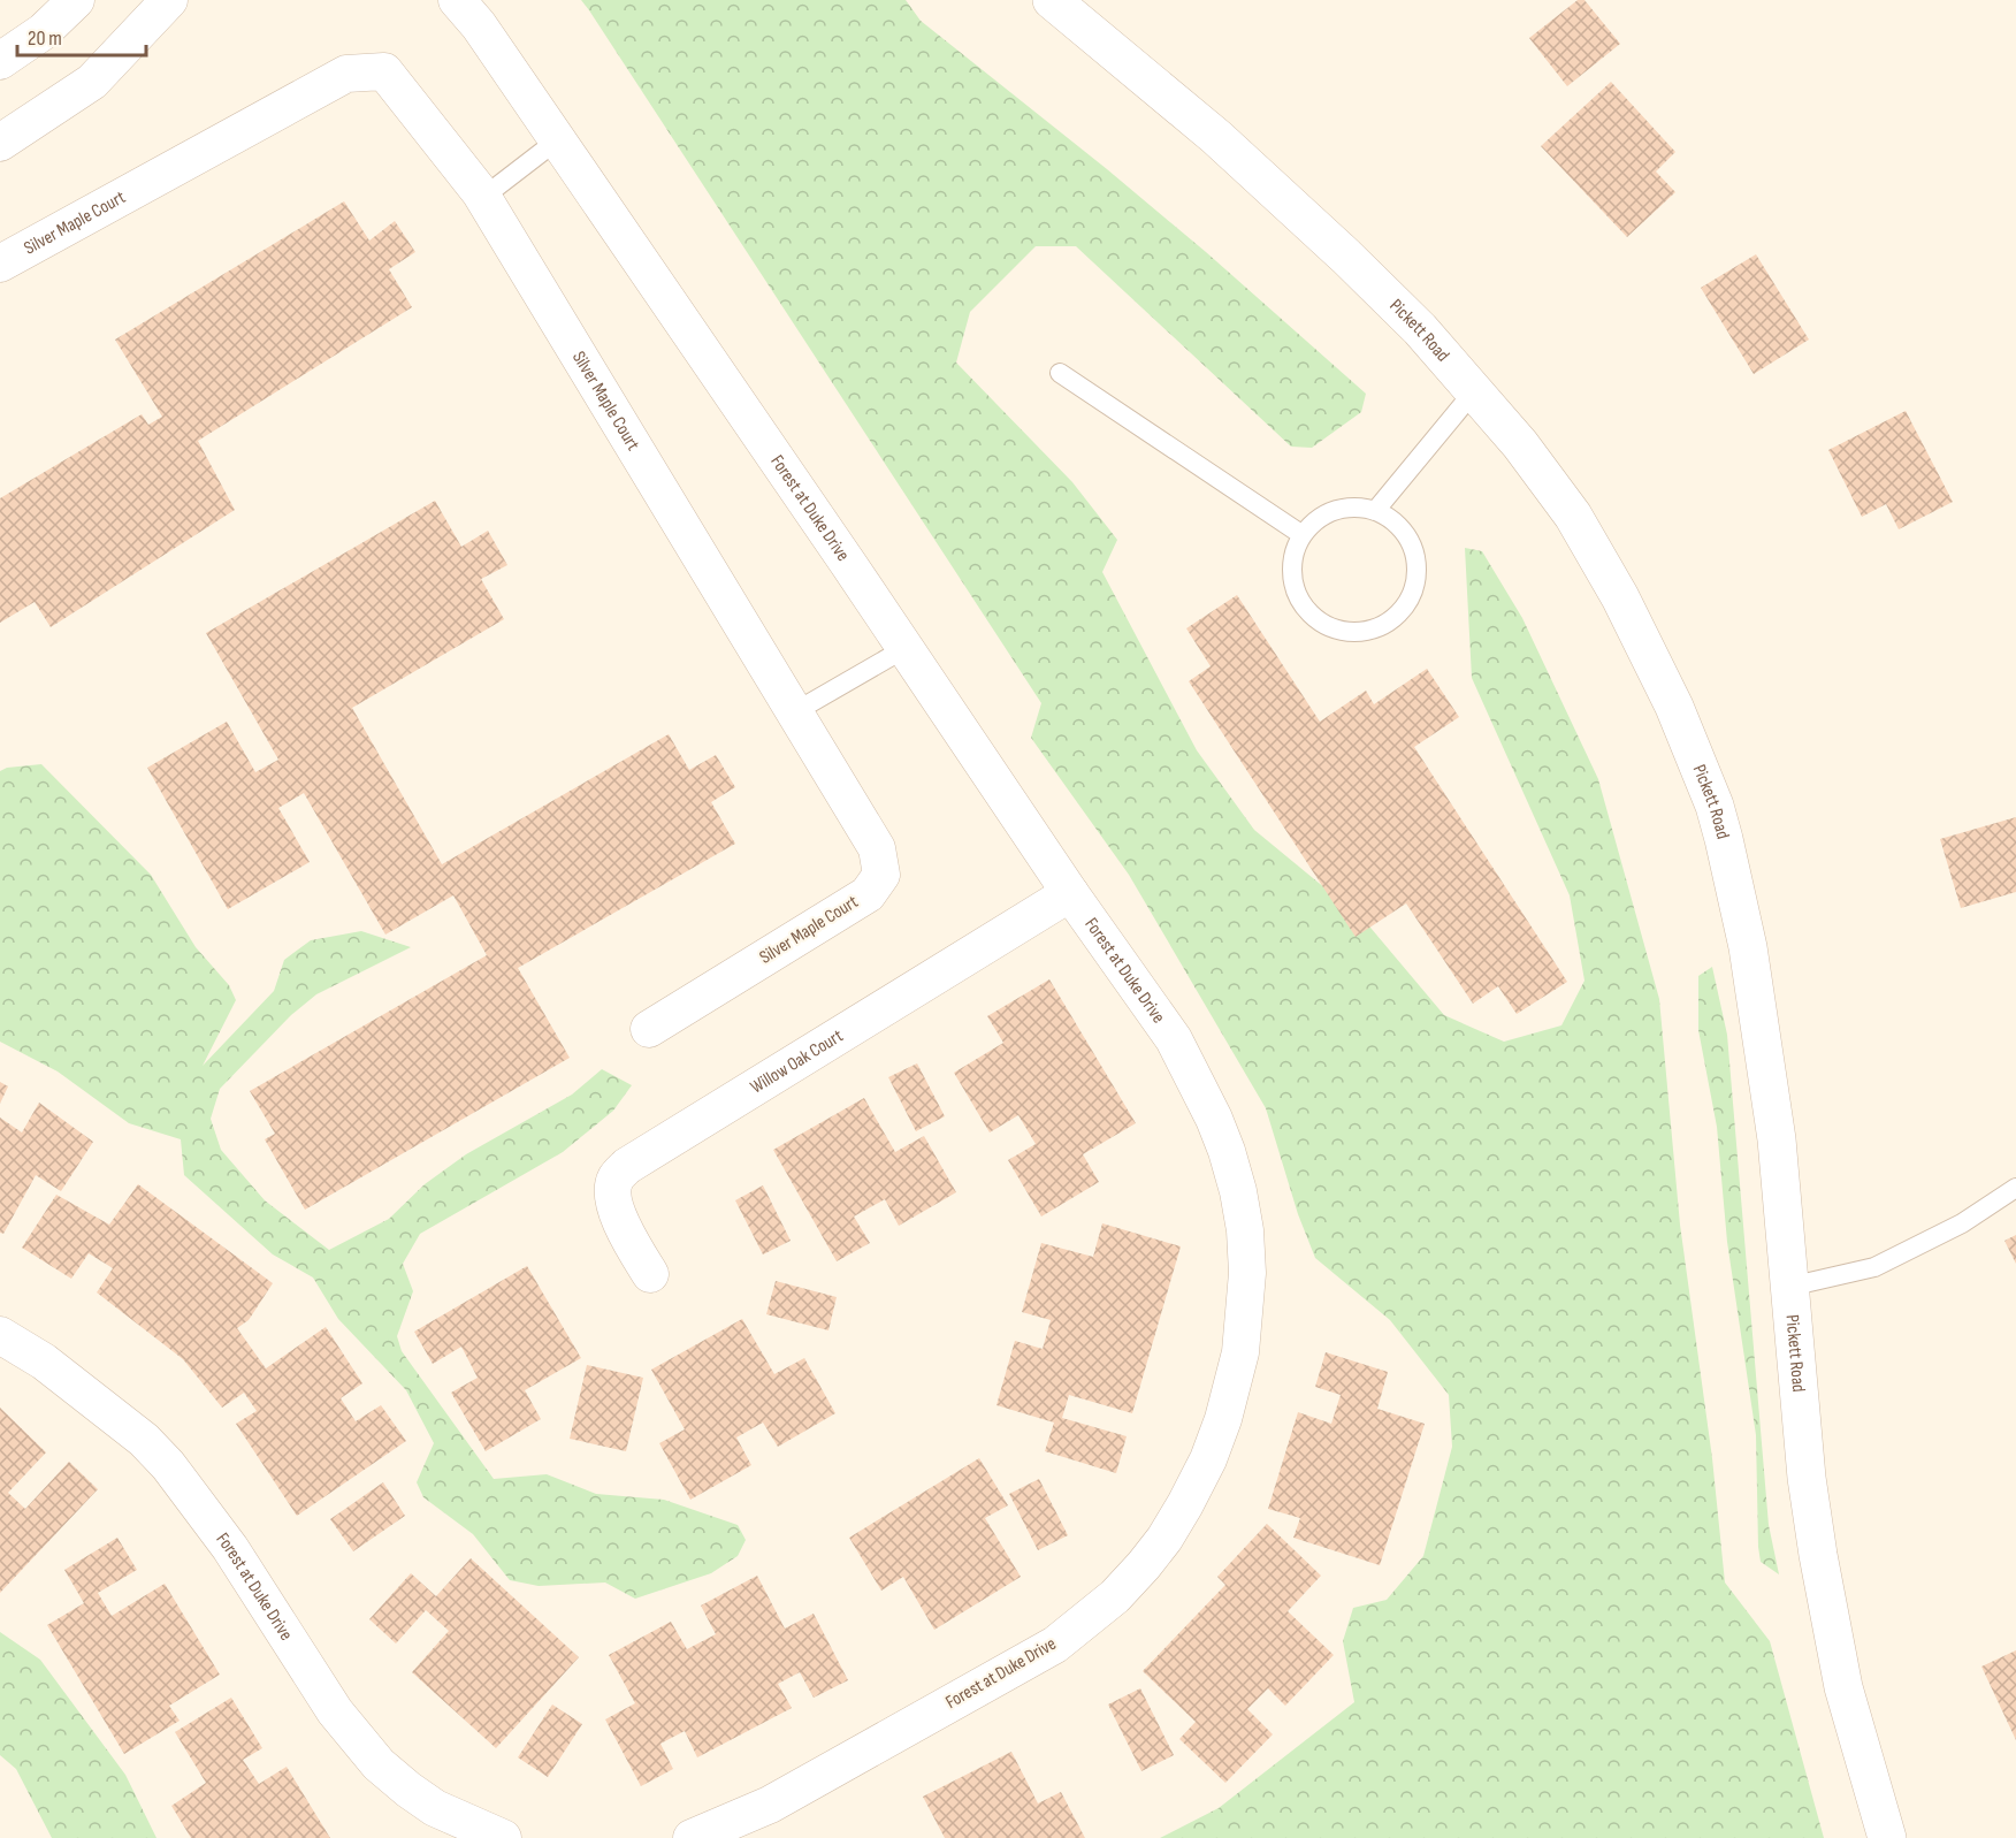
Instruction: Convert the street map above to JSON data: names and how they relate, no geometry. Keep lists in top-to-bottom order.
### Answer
{
  "streets": {
    "street": [
      "Silver Maple Court",
      "Pickett Road",
      "Forest at Duke Drive",
      "Willow Oak Court"
    ]
  },
  "crossings": [
    ["Forest at Duke Drive", "Willow Oak Court"]
  ],
  "scale_bar": "20 m"
}
